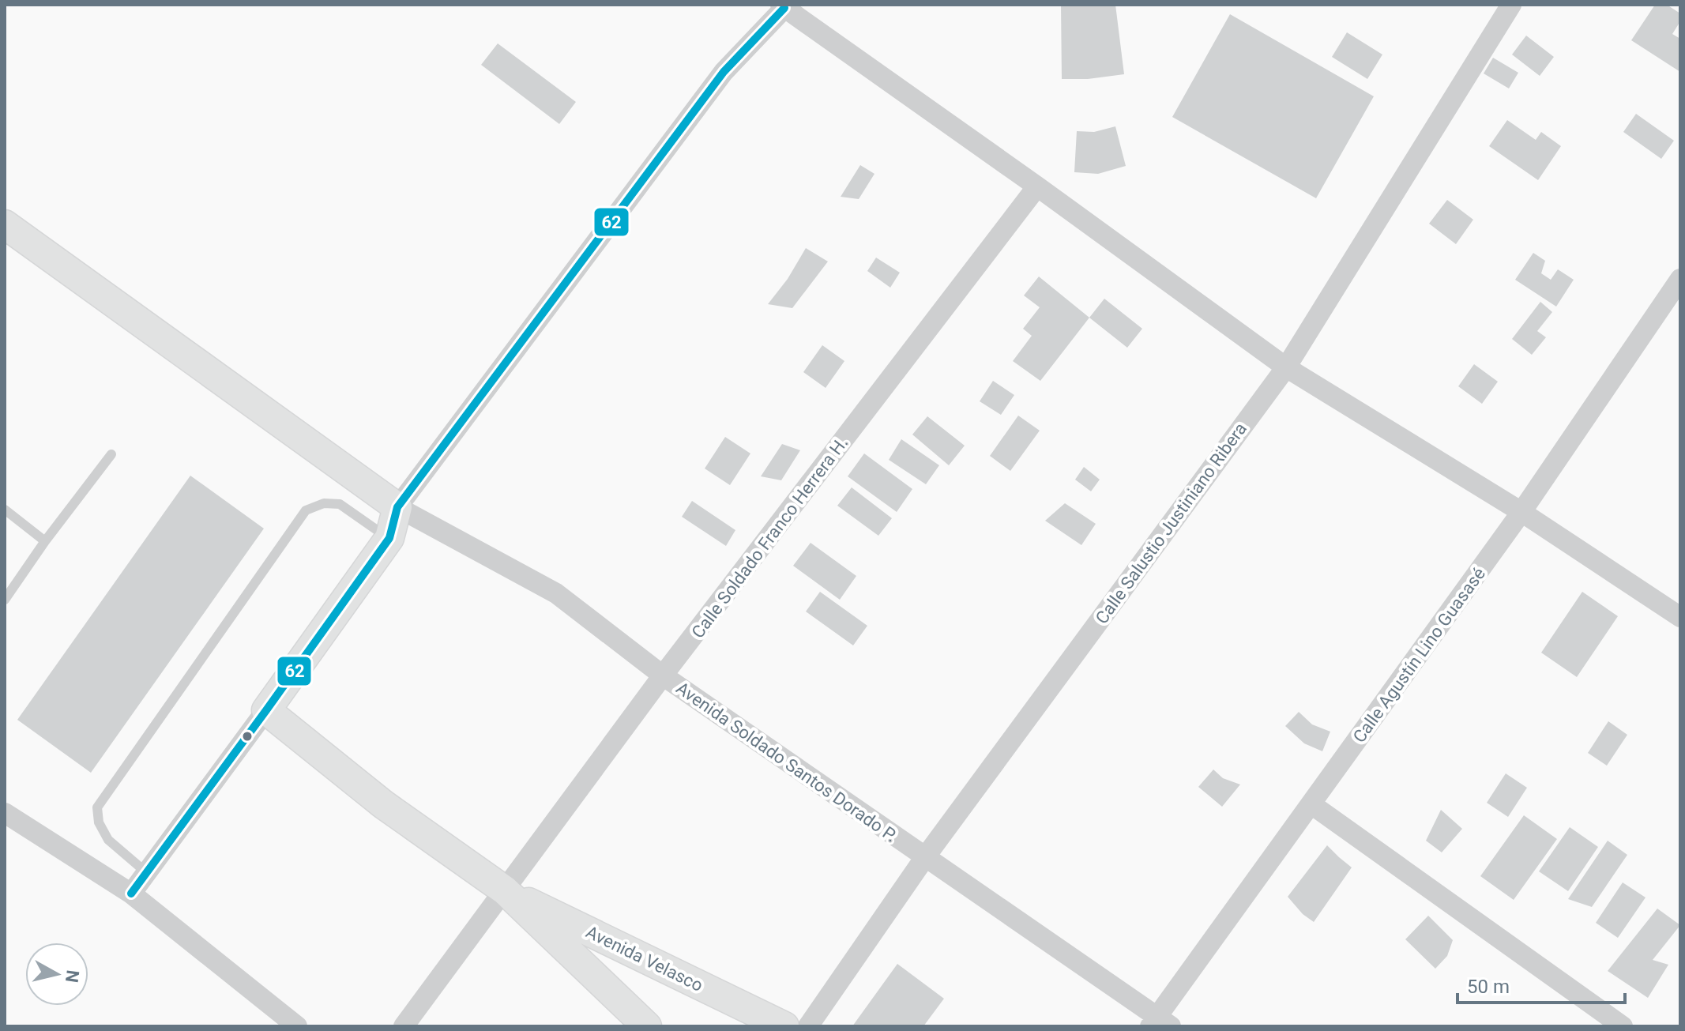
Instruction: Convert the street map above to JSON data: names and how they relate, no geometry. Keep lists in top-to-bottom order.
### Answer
{
  "streets": {
    "street": [
      "Calle Salustio Justiniano Ribera",
      "Calle Soldado Franco Herrera H.",
      "Calle Agustín Lino Guasasé",
      "Avenida Soldado Santos Dorado P.",
      "Avenida Velasco"
    ]
  },
  "crossings": [
    ["Calle Salustio Justiniano Ribera", "Avenida Soldado Santos Dorado P."],
    ["Calle Soldado Franco Herrera H.", "Avenida Soldado Santos Dorado P."],
    ["Calle Soldado Franco Herrera H.", "Avenida Velasco"],
    ["Calle Agustín Lino Guasasé", "Avenida Soldado Santos Dorado P."]
  ],
  "lines": ["transit line 62"],
  "scale_bar": "50 m",
  "north": "right"
}
